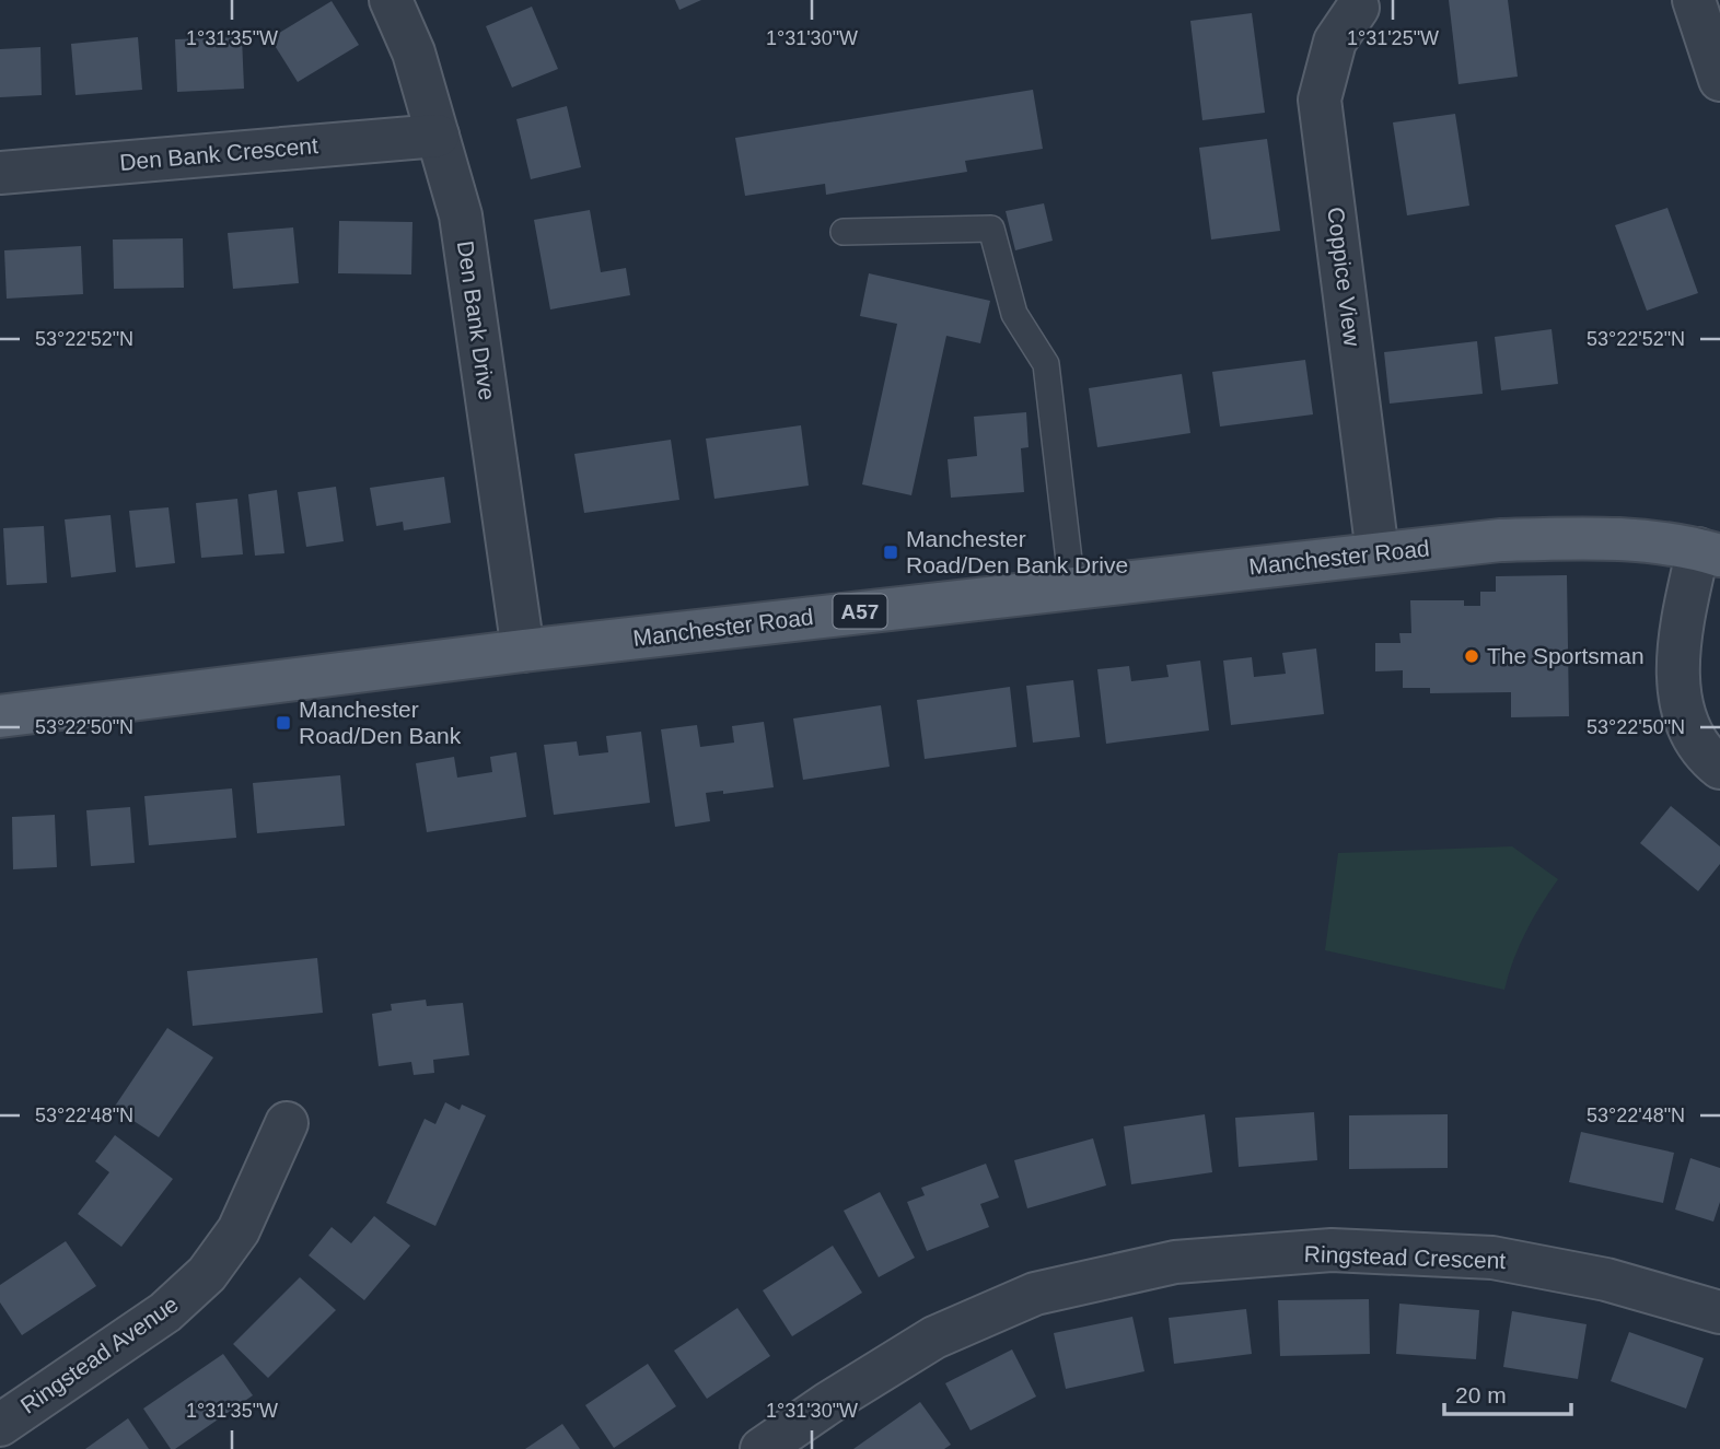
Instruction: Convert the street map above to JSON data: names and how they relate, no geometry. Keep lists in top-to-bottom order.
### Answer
{
  "streets": {
    "main road": ["Manchester Road", "A57"],
    "street": [
      "Den Bank Crescent",
      "Coppice View",
      "Den Bank Drive",
      "Ringstead Crescent",
      "Ringstead Avenue"
    ]
  },
  "crossings": [
    ["Den Bank Crescent", "Den Bank Drive"],
    ["Coppice View", "Manchester Road"],
    ["Den Bank Drive", "Manchester Road"]
  ],
  "places": {
    "transit": ["Manchester Road/Den Bank Drive", "Manchester Road/Den Bank"],
    "other": ["The Sportsman"]
  },
  "scale_bar": "20 m",
  "coordinates": [
    "1°31'35\"W",
    "1°31'30\"W",
    "1°31'25\"W",
    "53°22'52\"N",
    "53°22'50\"N",
    "53°22'48\"N"
  ]
}
